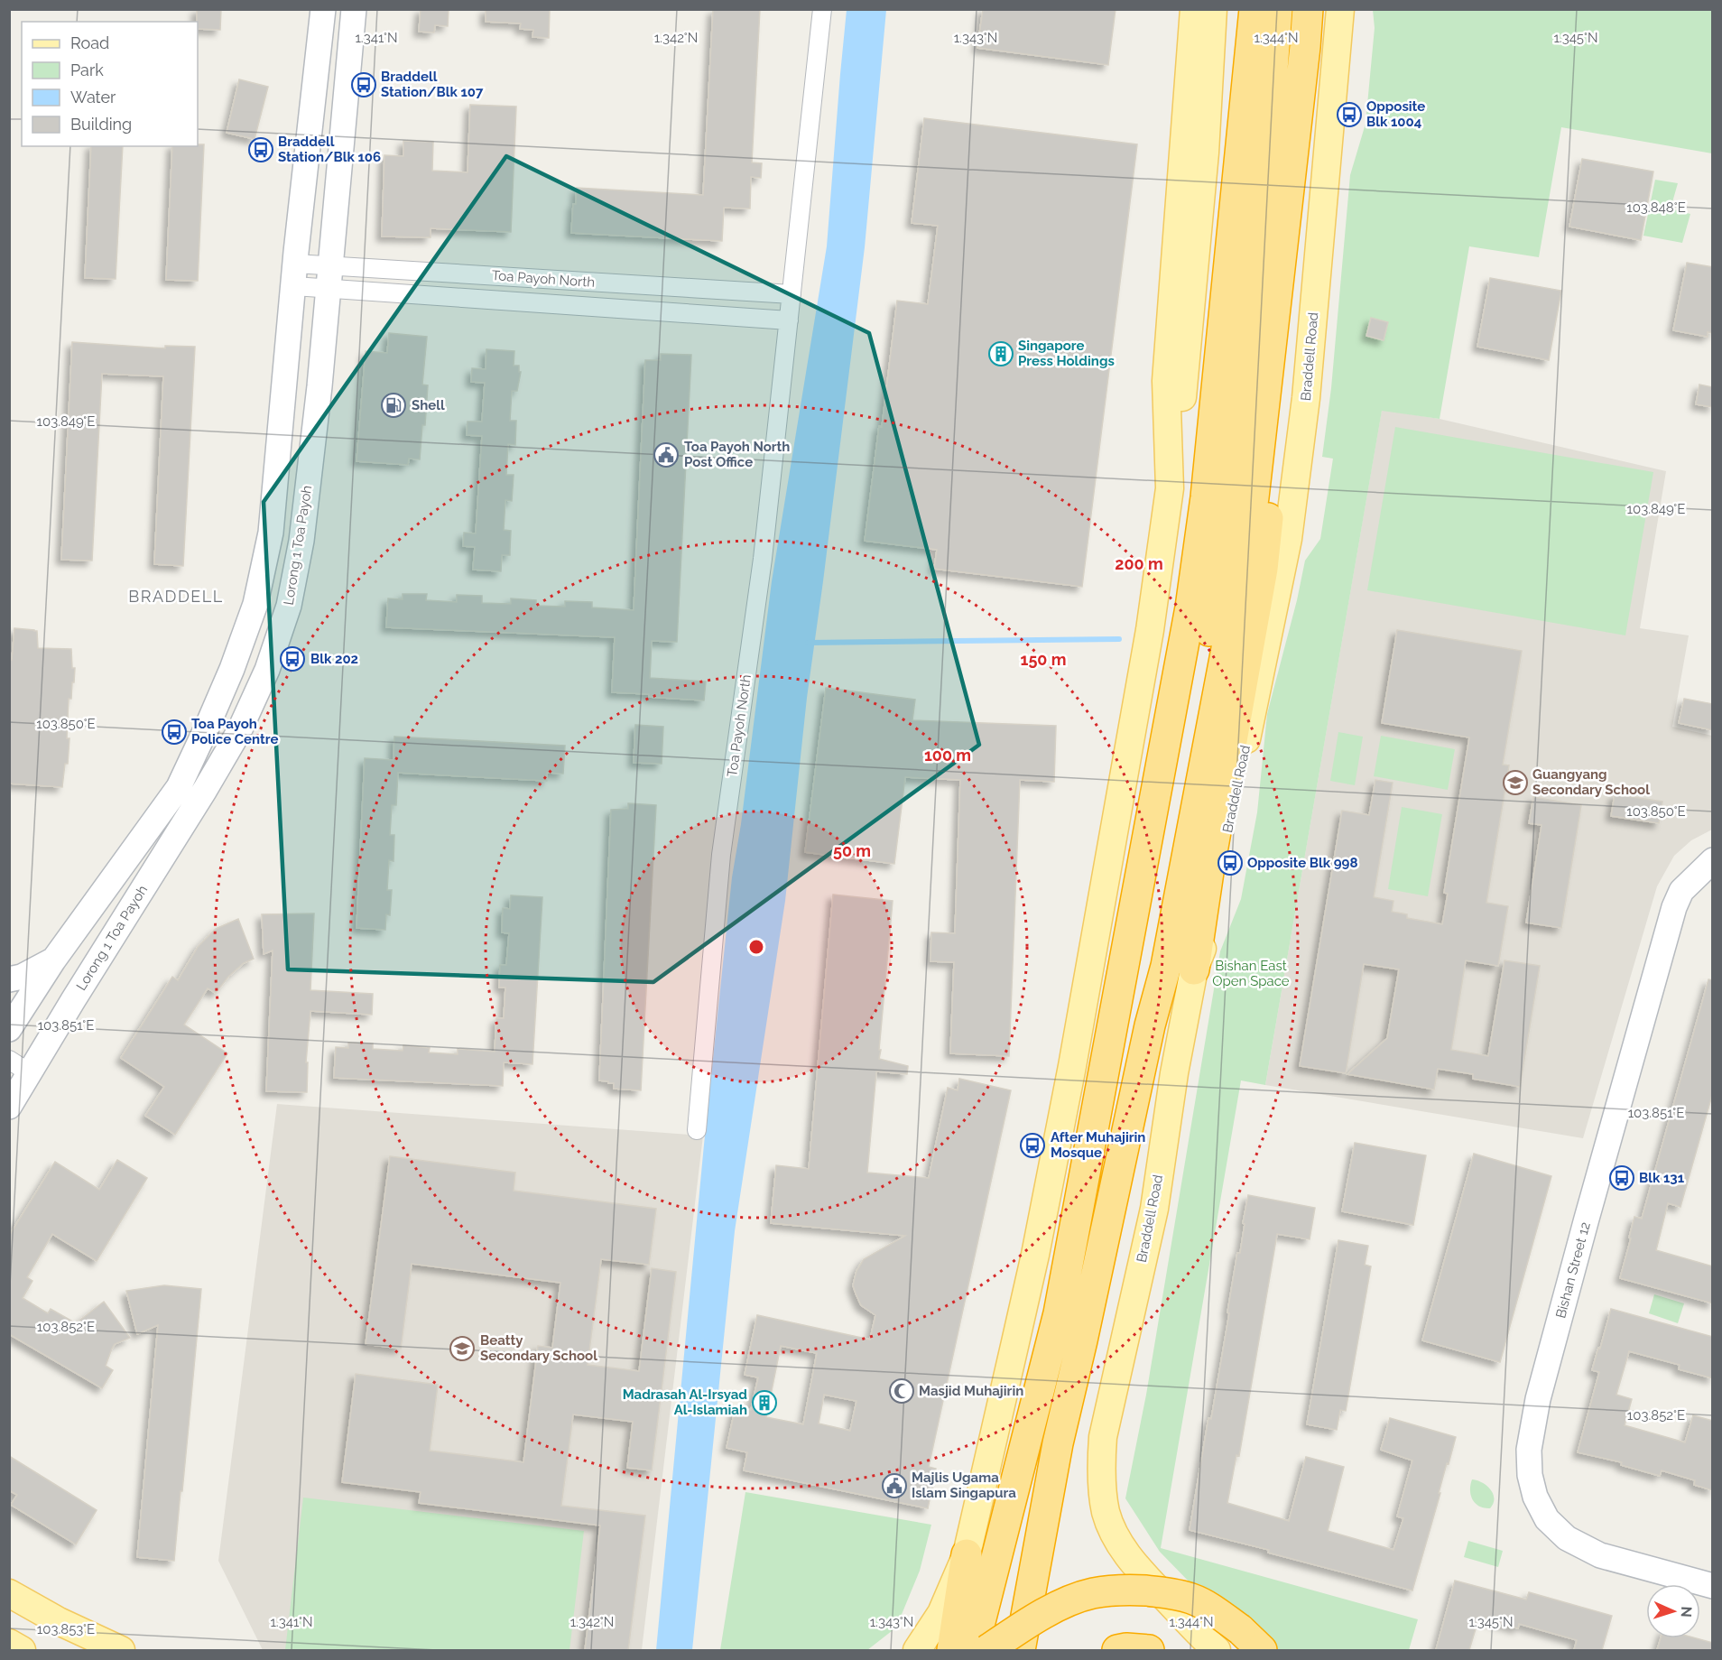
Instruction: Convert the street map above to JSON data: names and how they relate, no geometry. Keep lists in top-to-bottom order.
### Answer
{
  "streets": {
    "main road": ["Braddell Road", "Lorong 1 Toa Payoh", "Bishan Street 12"],
    "street": ["Toa Payoh North"]
  },
  "crossings": [
    ["Toa Payoh North", "Lorong 1 Toa Payoh"]
  ],
  "districts": ["BRADDELL"],
  "parks": ["Bishan East Open Space"],
  "places": {
    "bus stop": [
      "Braddell Station/Blk 107",
      "Opposite Blk 1004",
      "Braddell Station/Blk 106",
      "Blk 202",
      "Toa Payoh Police Centre",
      "Opposite Blk 998",
      "After Muhajirin Mosque",
      "Blk 131"
    ],
    "building": ["Singapore Press Holdings", "Madrasah Al-Irsyad Al-Islamiah"],
    "fuel station": ["Shell"],
    "public building": ["Toa Payoh North Post Office", "Majlis Ugama Islam Singapura"],
    "school or university": ["Guangyang Secondary School", "Beatty Secondary School"],
    "mosque": ["Masjid Muhajirin"]
  },
  "legend": [
    "Road",
    "Park",
    "Water",
    "Building"
  ],
  "north": "right",
  "coordinates": [
    "1.341°N",
    "1.342°N",
    "1.343°N",
    "1.344°N",
    "1.345°N",
    "103.848°E",
    "103.849°E",
    "103.850°E",
    "103.851°E",
    "103.852°E",
    "103.853°E"
  ],
  "rings": [
    "200 m",
    "150 m",
    "100 m",
    "50 m"
  ]
}
